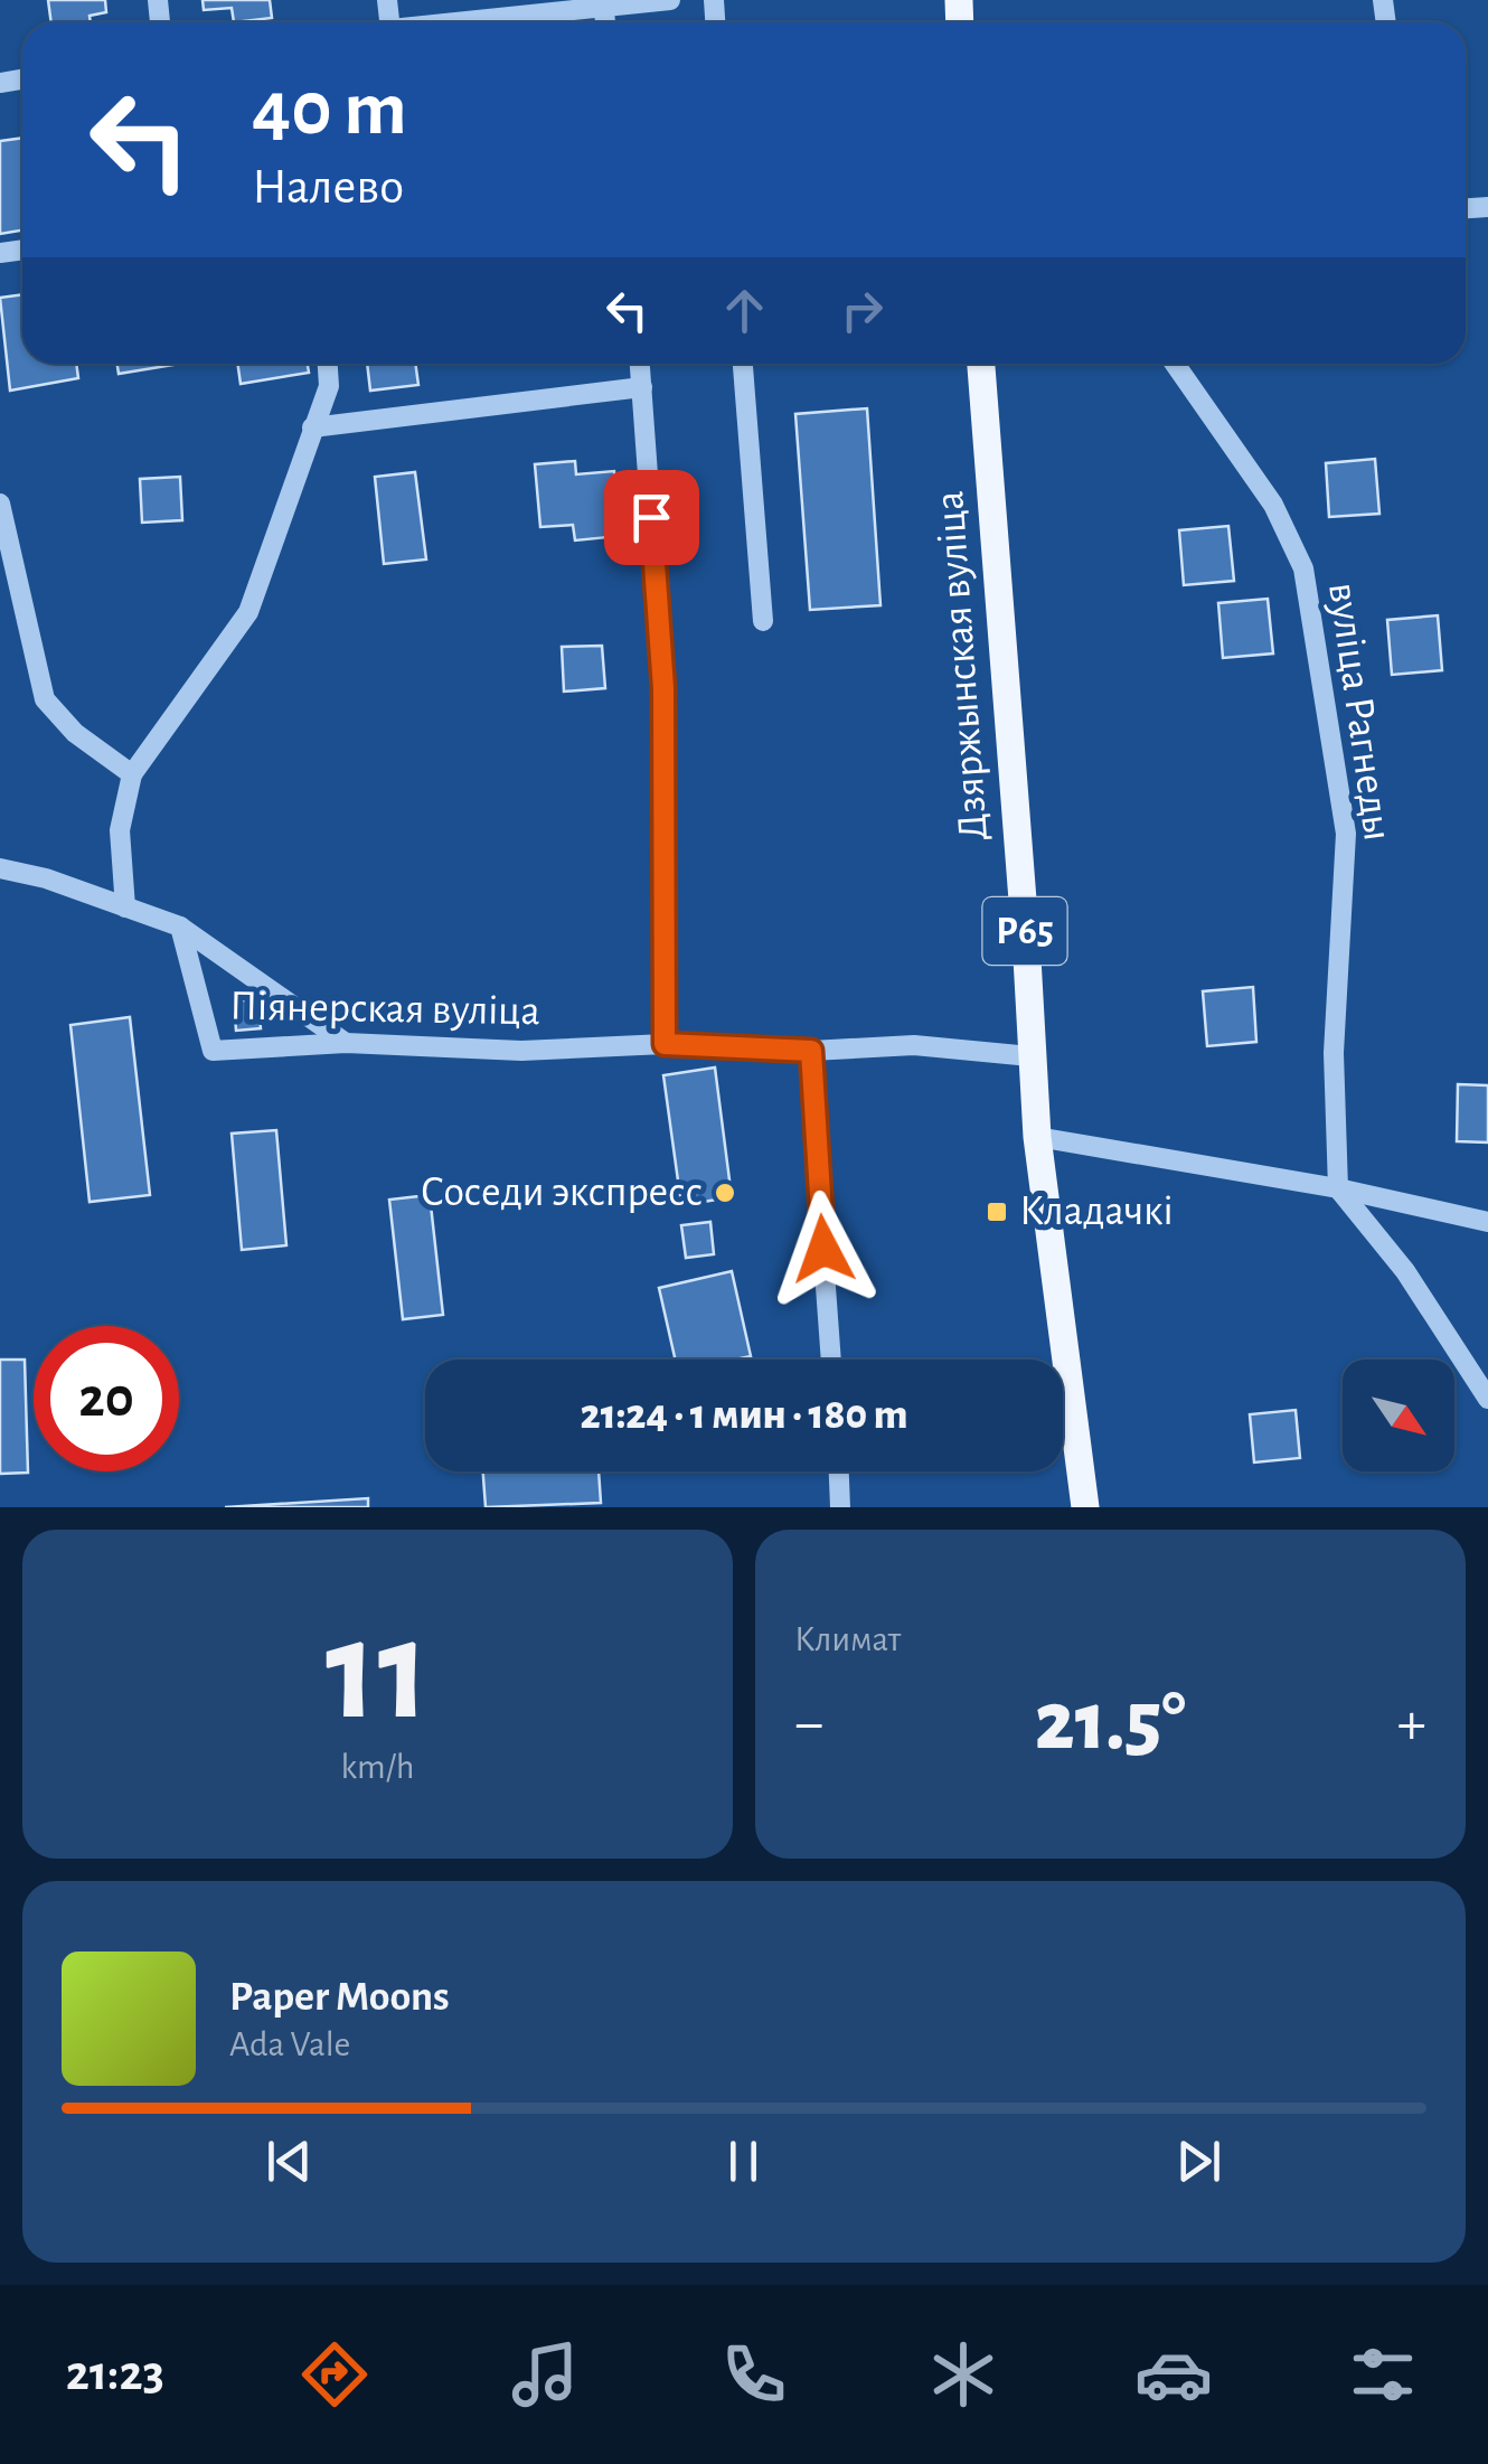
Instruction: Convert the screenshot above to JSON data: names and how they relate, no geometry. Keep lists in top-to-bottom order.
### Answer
{
  "streets": {
    "main road": ["Дзяржынская вуліца", "Р65"],
    "street": ["вуліца Рагнеды", "Піянерская вуліца"]
  },
  "crossings": [
    ["Дзяржынская вуліца", "Піянерская вуліца"]
  ],
  "places": {
    "other": ["Соседи экспресс"],
    "transit": ["Кладачкі"]
  },
  "north": "bottom right",
  "page": {
    "turn": ["40 m", "Налево"],
    "limit": "20",
    "trip": "21:24 · 1 мин · 180 m",
    "tile": [
      ["11", "km/h"],
      "Климат"
    ],
    "heat": ["−", "21.5°", "+"],
    "song": ["Paper Moons", "Ada Vale"],
    "tabs": "21:23"
  }
}
